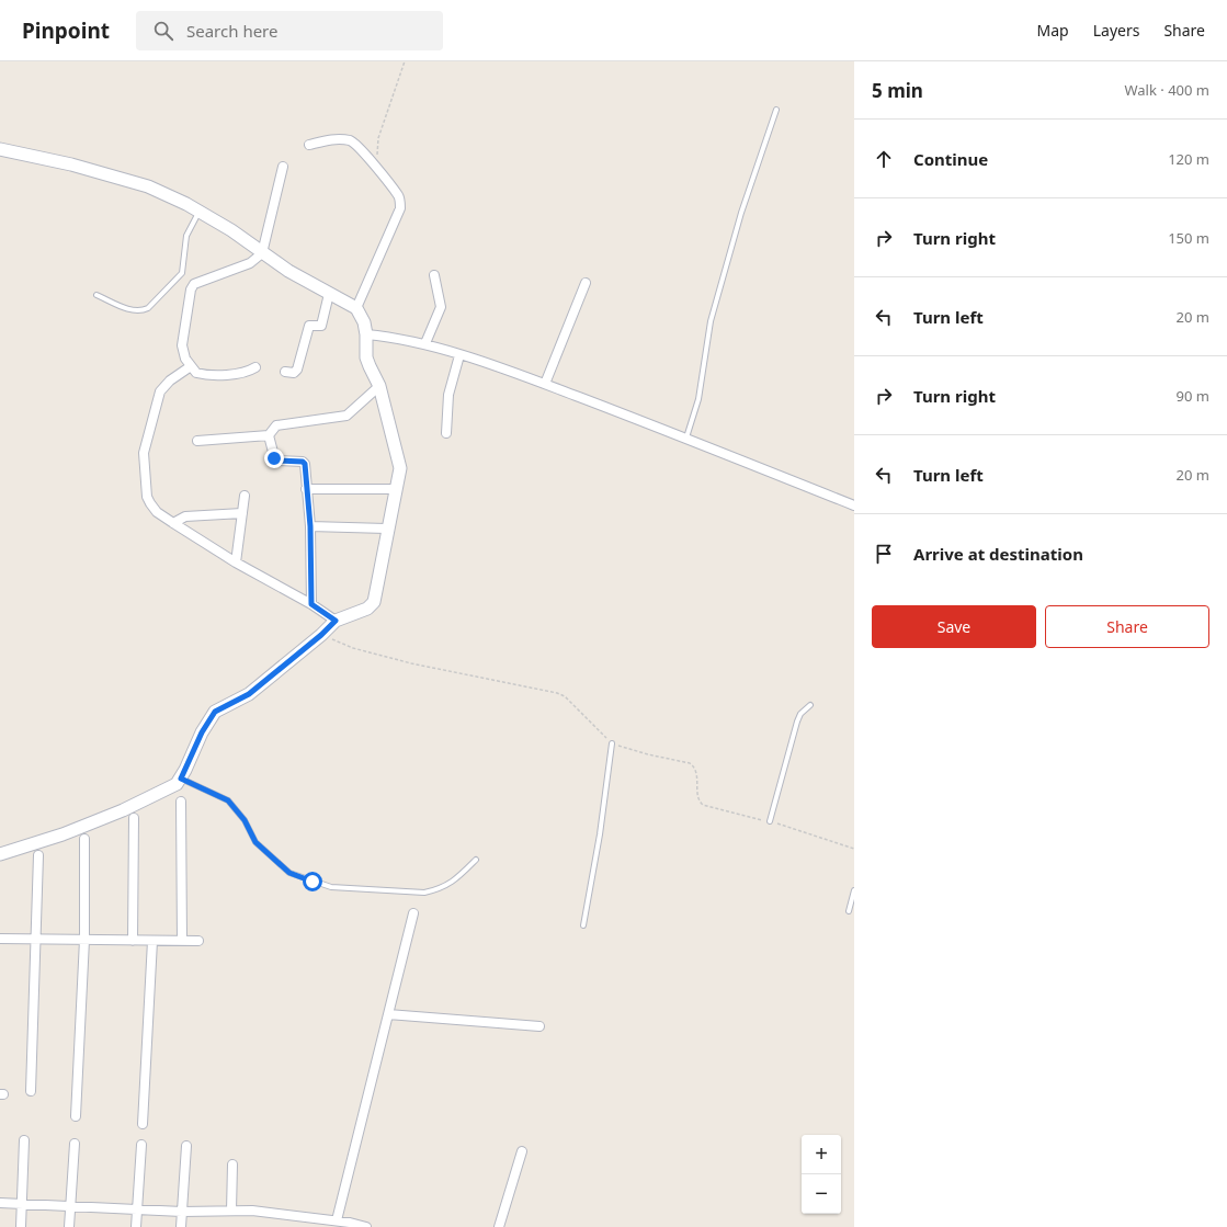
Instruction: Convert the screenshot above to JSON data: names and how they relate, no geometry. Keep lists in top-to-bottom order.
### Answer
{
  "page": {
    "header": "Pinpoint",
    "search": "Search here",
    "nav": ["Map", "Layers", "Share"],
    "heading": ["5 min", "Walk · 400 m"],
    "list": [
      ["Continue", "120 m"],
      ["Turn right", "150 m"],
      ["Turn left", "20 m"],
      ["Turn right", "90 m"],
      ["Turn left", "20 m"],
      "Arrive at destination"
    ],
    "buttons": ["Save", "Share"],
    "map_buttons": ["+", "−"]
  }
}
